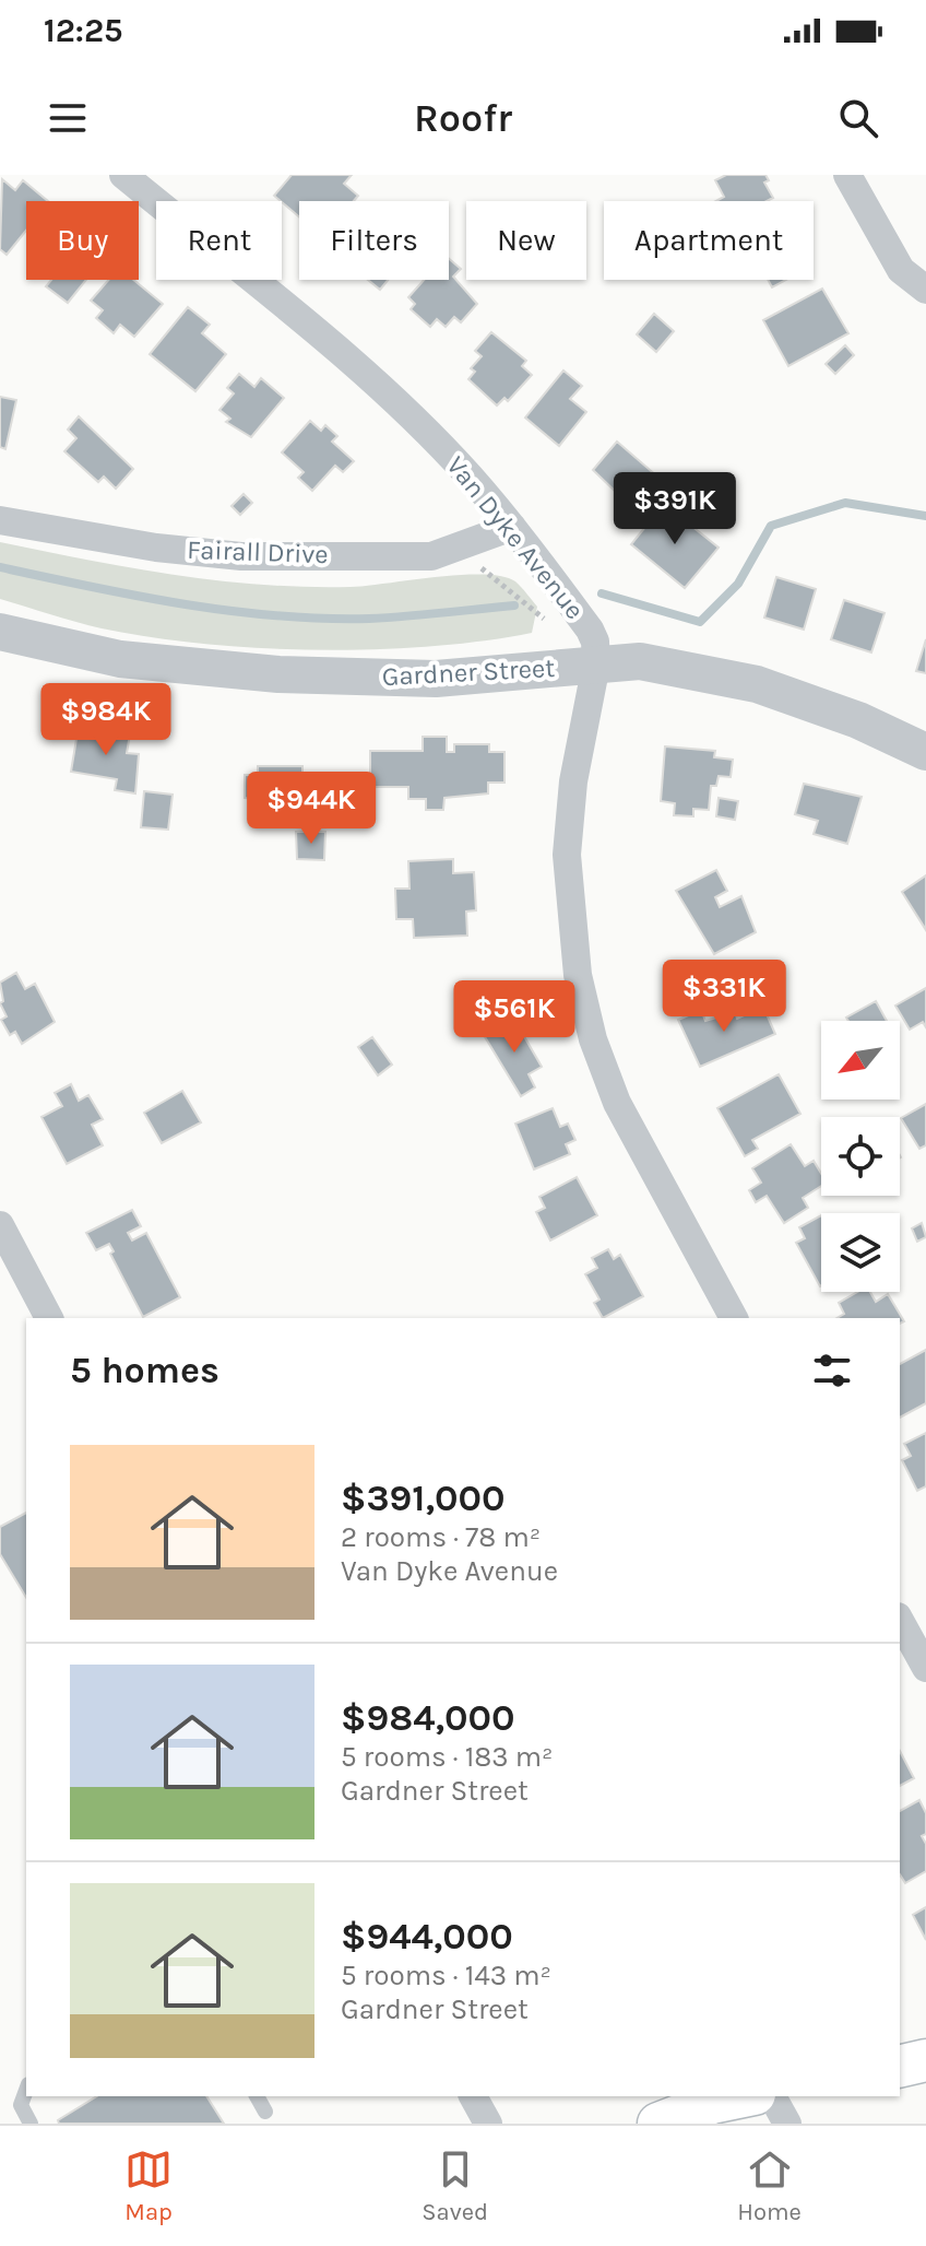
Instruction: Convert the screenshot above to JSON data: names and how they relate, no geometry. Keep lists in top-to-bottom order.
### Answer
{
  "streets": {
    "street": ["Van Dyke Avenue", "Fairall Drive", "Gardner Street"]
  },
  "crossings": [
    ["Van Dyke Avenue", "Fairall Drive"],
    ["Van Dyke Avenue", "Gardner Street"]
  ],
  "north": "bottom left",
  "page": {
    "status": "12:25",
    "header": "Roofr",
    "chip": [
      "Buy",
      "Rent",
      "Filters",
      "New",
      "Apartment"
    ],
    "price": [
      "$391K",
      "$984K",
      "$944K",
      "$331K",
      "$561K"
    ],
    "heading": "5 homes",
    "list": [
      {
        "name": "$391,000",
        "note": "2 rooms · 78 m² · Van Dyke Avenue"
      },
      {
        "name": "$984,000",
        "note": "5 rooms · 183 m² · Gardner Street"
      },
      {
        "name": "$944,000",
        "note": "5 rooms · 143 m² · Gardner Street"
      }
    ],
    "tabs": ["Map", "Saved", "Home"]
  }
}
